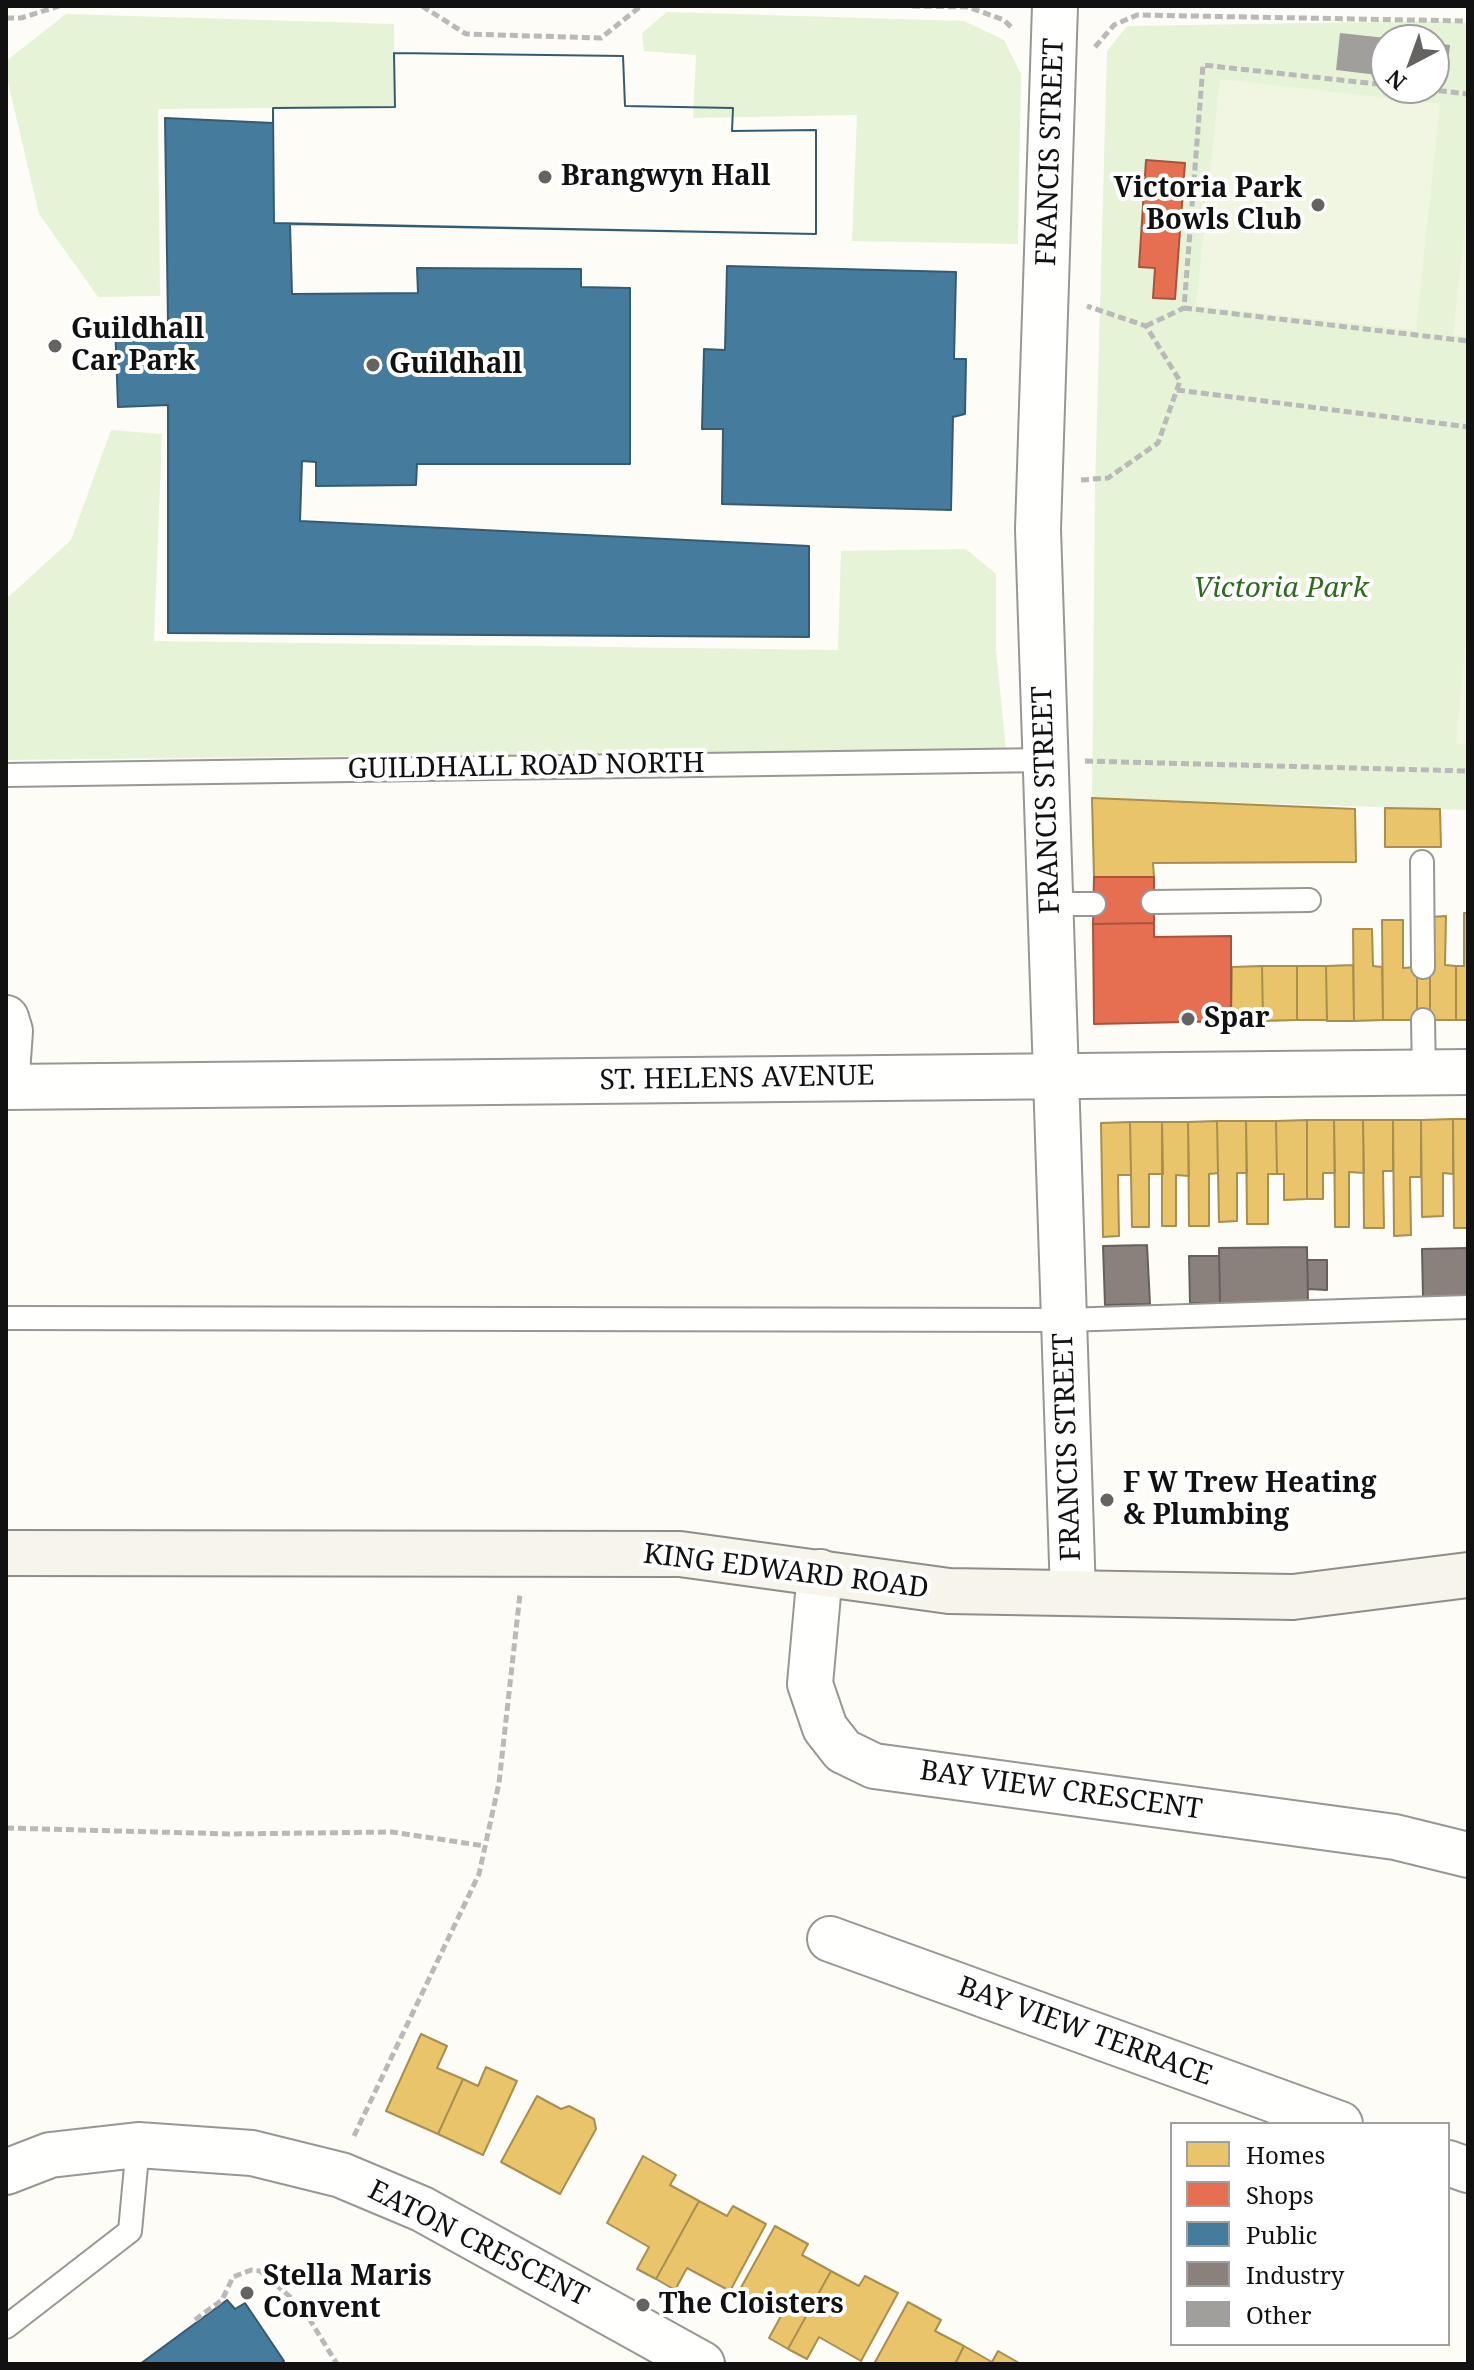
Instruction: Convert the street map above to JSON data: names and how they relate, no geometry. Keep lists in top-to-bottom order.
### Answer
{
  "streets": {
    "street": [
      "FRANCIS STREET",
      "ST. HELENS AVENUE",
      "KING EDWARD ROAD",
      "BAY VIEW CRESCENT",
      "BAY VIEW TERRACE",
      "EATON CRESCENT"
    ],
    "lane": ["GUILDHALL ROAD NORTH"]
  },
  "crossings": [
    ["FRANCIS STREET", "GUILDHALL ROAD NORTH"],
    ["FRANCIS STREET", "ST. HELENS AVENUE"],
    ["FRANCIS STREET", "KING EDWARD ROAD"],
    ["KING EDWARD ROAD", "BAY VIEW CRESCENT"]
  ],
  "parks": ["Victoria Park"],
  "places": [
    "Brangwyn Hall",
    "Victoria Park Bowls Club",
    "Guildhall Car Park",
    "Guildhall",
    "Spar",
    "F W Trew Heating & Plumbing",
    "Stella Maris Convent",
    "The Cloisters"
  ],
  "legend": [
    "Homes",
    "Shops",
    "Public",
    "Industry",
    "Other"
  ],
  "north": "bottom left"
}
